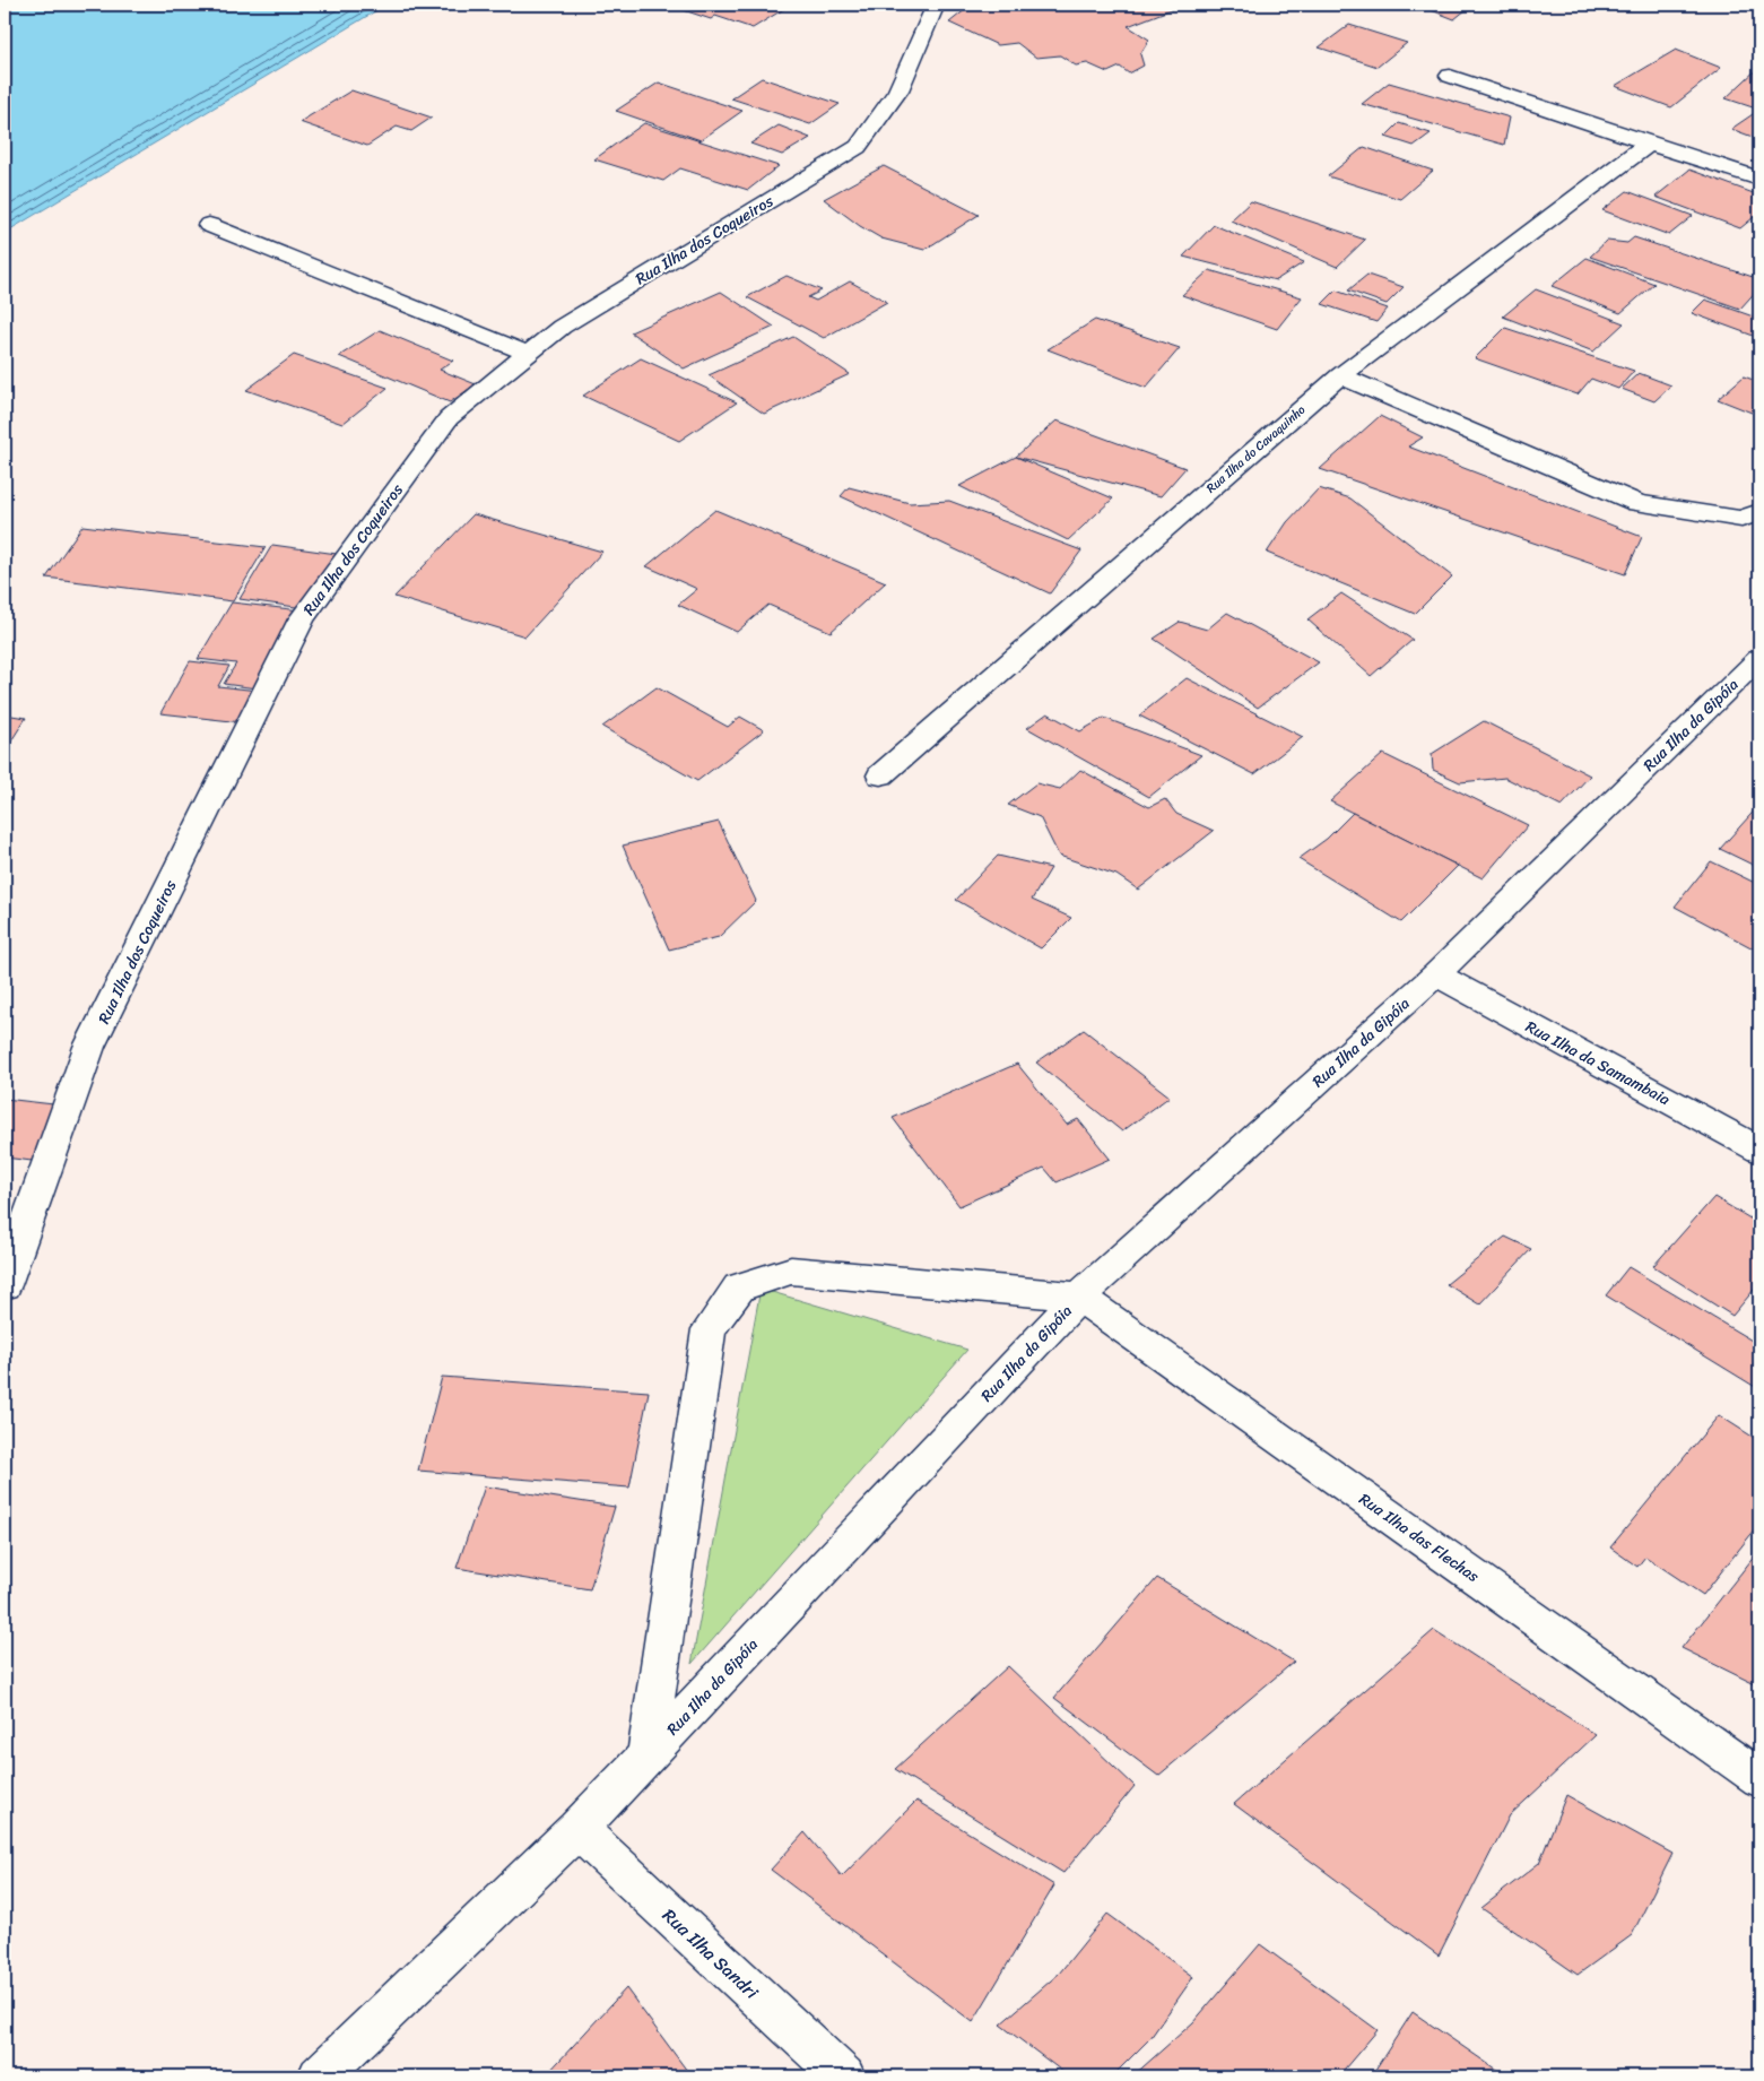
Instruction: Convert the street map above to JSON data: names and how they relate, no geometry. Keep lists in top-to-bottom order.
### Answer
{
  "streets": {
    "street": [
      "Rua Ilha dos Coqueiros",
      "Rua Ilha do Cavaquinho",
      "Rua Ilha da Gipóia",
      "Rua Ilha da Samambaia",
      "Rua Ilha das Flechas",
      "Rua Ilha Sandri"
    ]
  },
  "crossings": [
    ["Rua Ilha da Gipóia", "Rua Ilha da Samambaia"],
    ["Rua Ilha da Gipóia", "Rua Ilha das Flechas"],
    ["Rua Ilha da Gipóia", "Rua Ilha Sandri"]
  ]
}
